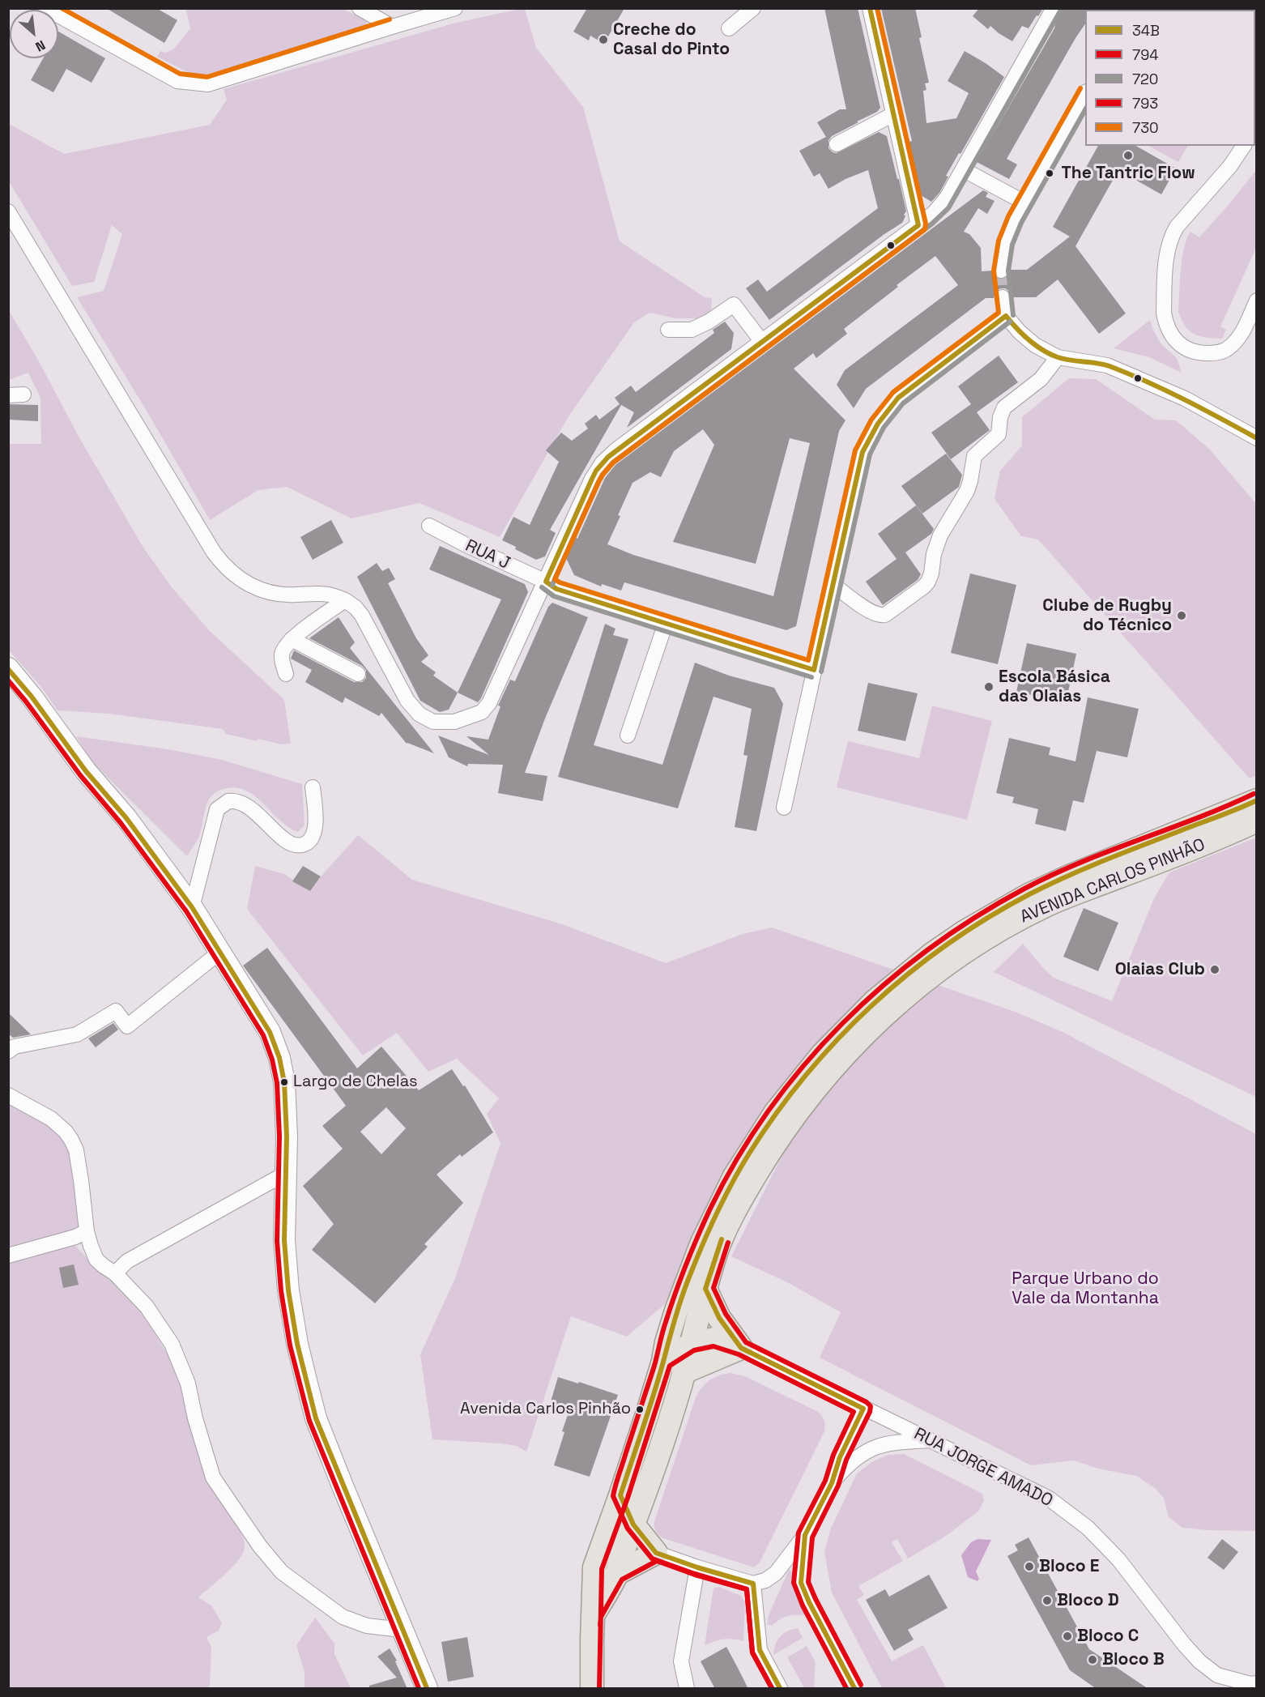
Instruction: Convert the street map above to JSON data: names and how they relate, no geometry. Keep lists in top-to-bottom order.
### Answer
{
  "streets": {
    "main road": ["AVENIDA CARLOS PINHÃO"],
    "street": ["RUA J", "RUA JORGE AMADO"]
  },
  "parks": ["Parque Urbano do Vale da Montanha"],
  "places": [
    "Creche do Casal do Pinto",
    "The Tantric Flow",
    "Clube de Rugby do Técnico",
    "Escola Básica das Olaias",
    "Olaias Club",
    "Largo de Chelas",
    "Avenida Carlos Pinhão",
    "Bloco E",
    "Bloco D",
    "Bloco C",
    "Bloco B"
  ],
  "lines": [
    "transit line 34B",
    "transit line 730",
    "transit line 720",
    "transit line 794",
    "transit line 793"
  ],
  "legend": [
    "34B",
    "794",
    "720",
    "793",
    "730"
  ],
  "north": "bottom right"
}
